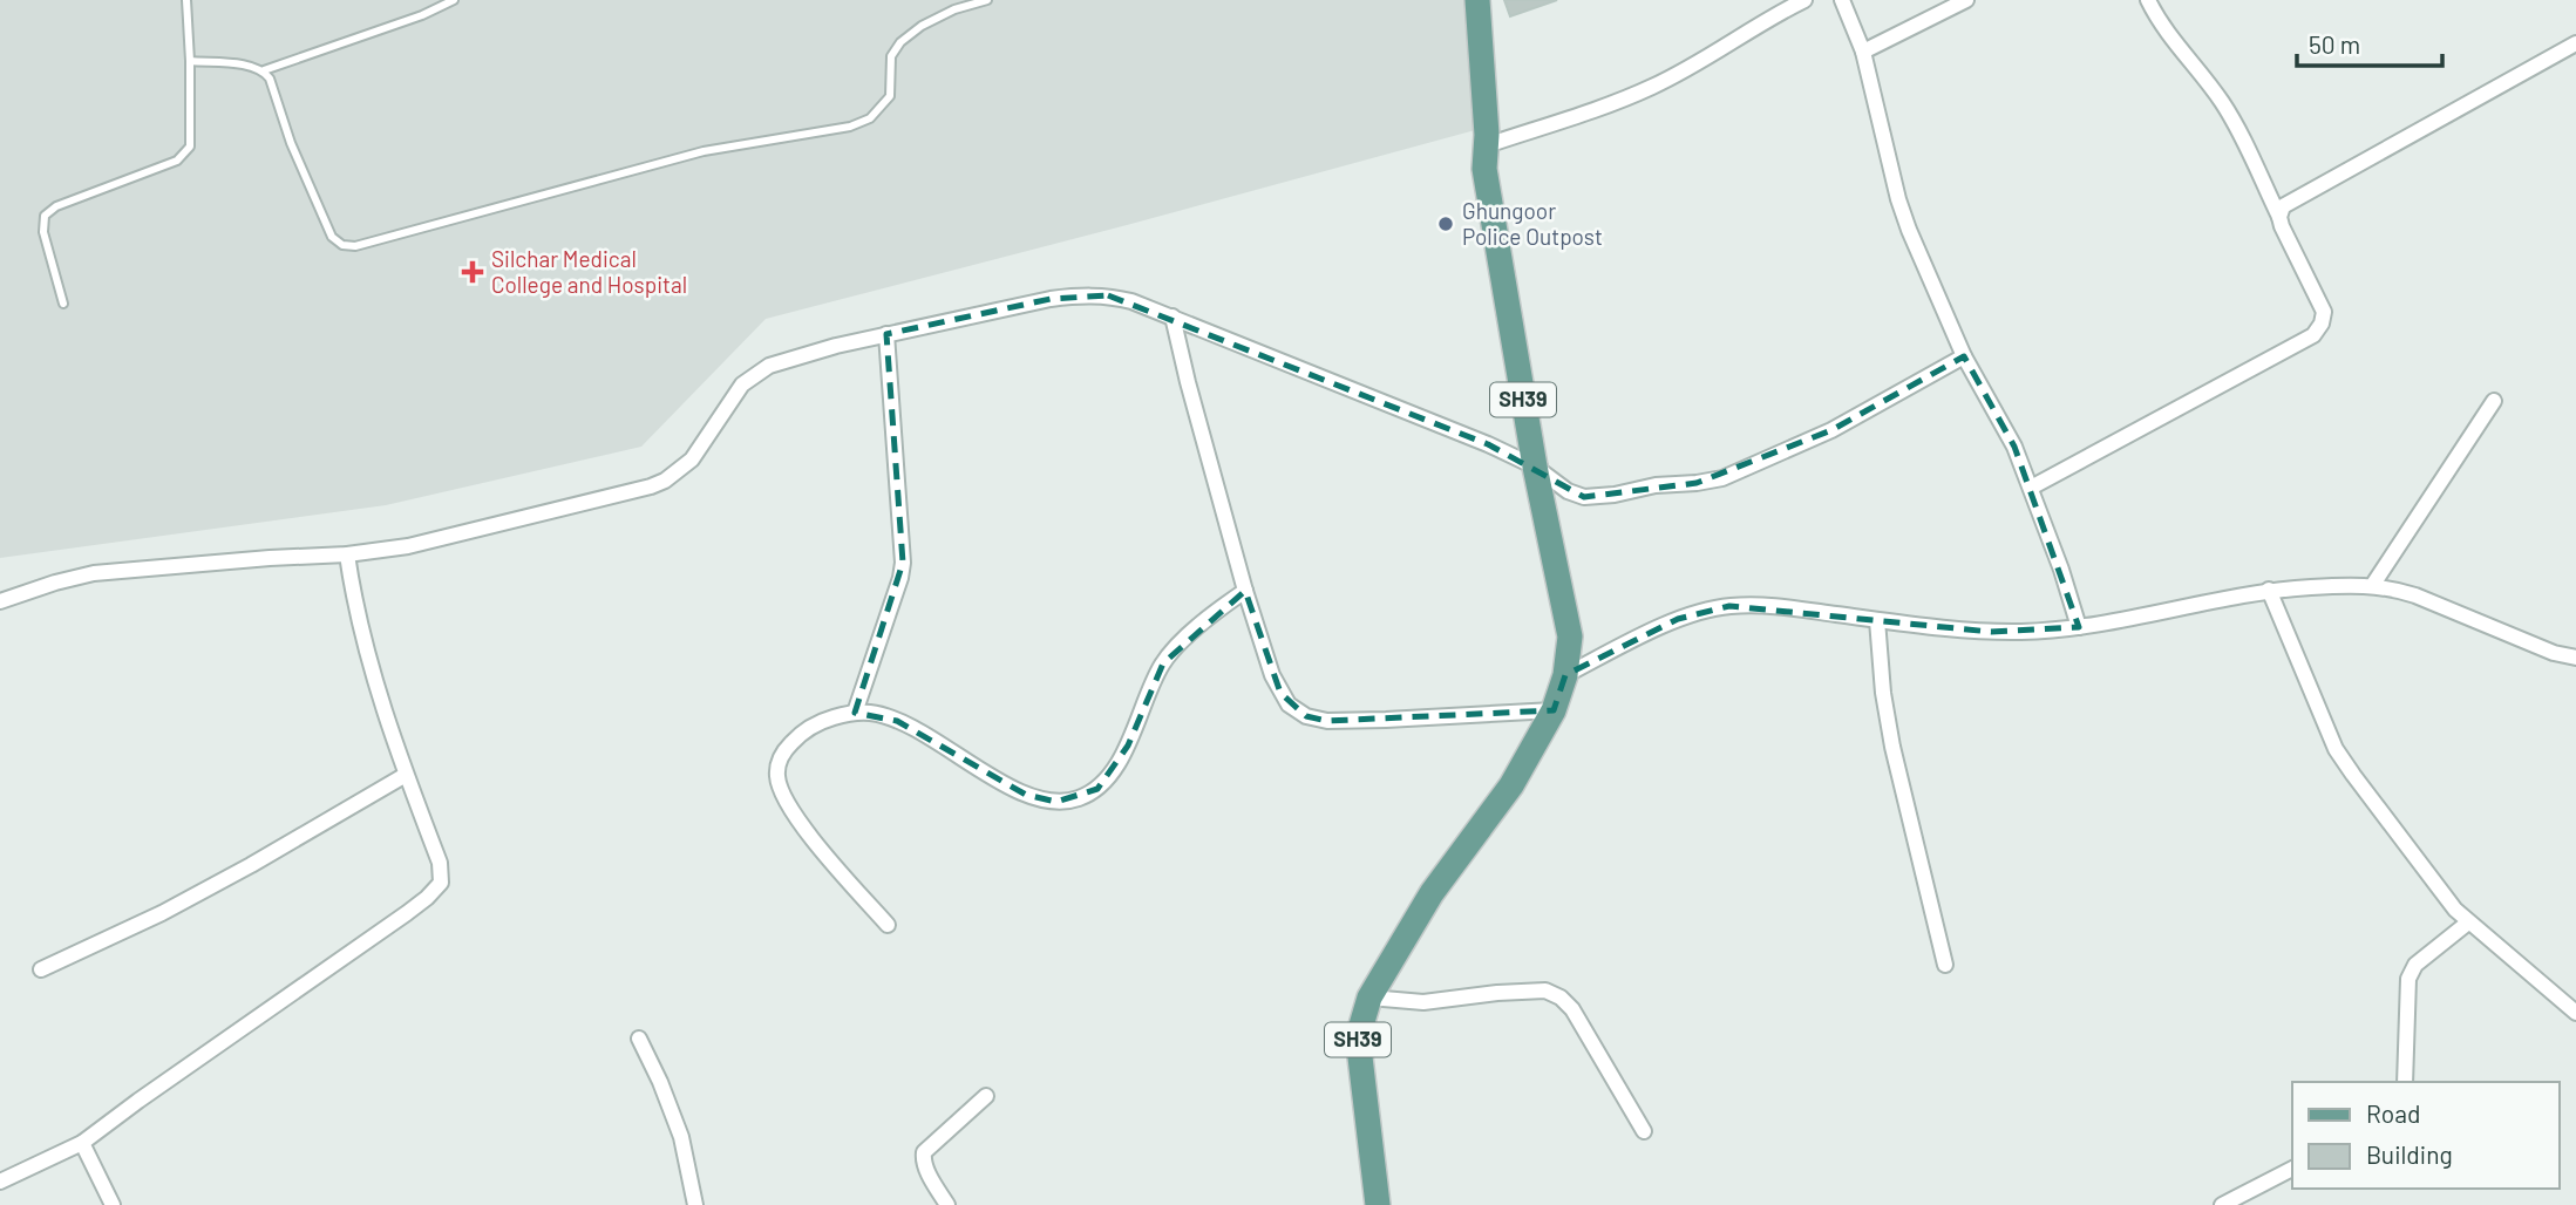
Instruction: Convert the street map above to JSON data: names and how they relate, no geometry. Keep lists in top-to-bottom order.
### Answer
{
  "streets": {
    "main road": ["SH39"]
  },
  "places": {
    "other": ["Ghungoor Police Outpost"],
    "health": ["Silchar Medical College and Hospital"]
  },
  "legend": ["Road", "Building"],
  "scale_bar": "50 m"
}
